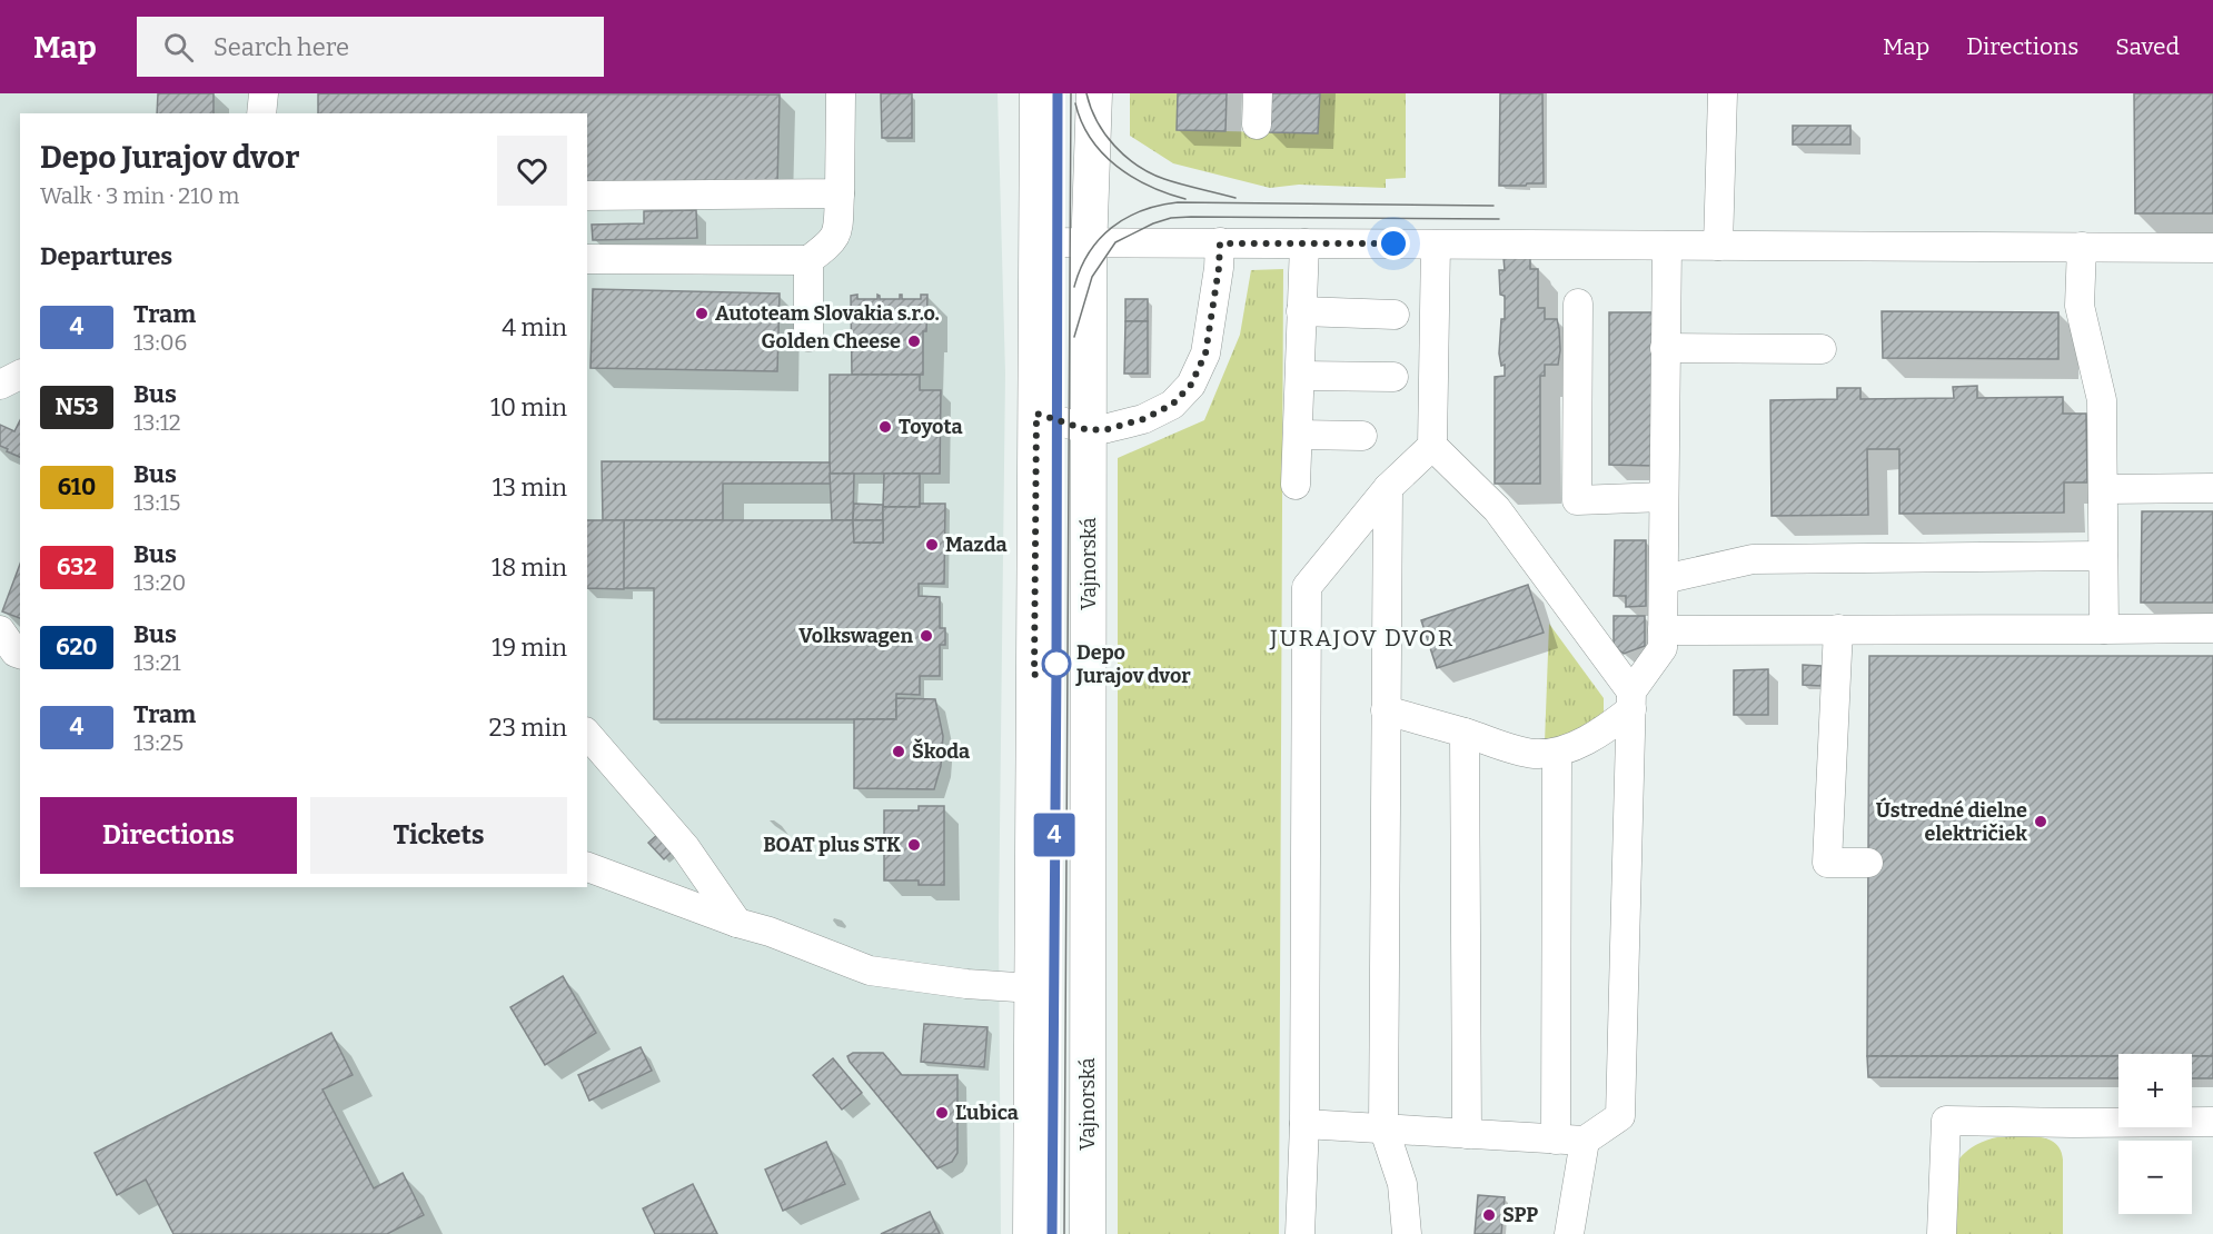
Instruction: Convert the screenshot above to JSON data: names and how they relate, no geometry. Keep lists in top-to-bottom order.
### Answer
{
  "streets": {
    "main road": ["Vajnorská"]
  },
  "districts": ["JURAJOV DVOR"],
  "places": [
    "Autoteam Slovakia s.r.o.",
    "Golden Cheese",
    "Toyota",
    "Mazda",
    "Volkswagen",
    "Depo Jurajov dvor",
    "Škoda",
    "Ústredné dielne električiek",
    "BOAT plus STK",
    "Ľubica",
    "SPP"
  ],
  "lines": ["tram line 4"],
  "page": {
    "header": "Map",
    "search": "Search here",
    "nav": ["Map", "Directions", "Saved"],
    "on_map": "4",
    "heading": [
      ["Depo Jurajov dvor", "Walk · 3 min · 210 m"],
      "Departures"
    ],
    "list": [
      {
        "mark": "4",
        "name": "Tram",
        "note": "13:06",
        "value": "4 min"
      },
      {
        "mark": "N53",
        "name": "Bus",
        "note": "13:12",
        "value": "10 min"
      },
      {
        "mark": "610",
        "name": "Bus",
        "note": "13:15",
        "value": "13 min"
      },
      {
        "mark": "632",
        "name": "Bus",
        "note": "13:20",
        "value": "18 min"
      },
      {
        "mark": "620",
        "name": "Bus",
        "note": "13:21",
        "value": "19 min"
      },
      {
        "mark": "4",
        "name": "Tram",
        "note": "13:25",
        "value": "23 min"
      }
    ],
    "buttons": ["Directions", "Tickets"],
    "map_buttons": ["+", "−"]
  }
}
